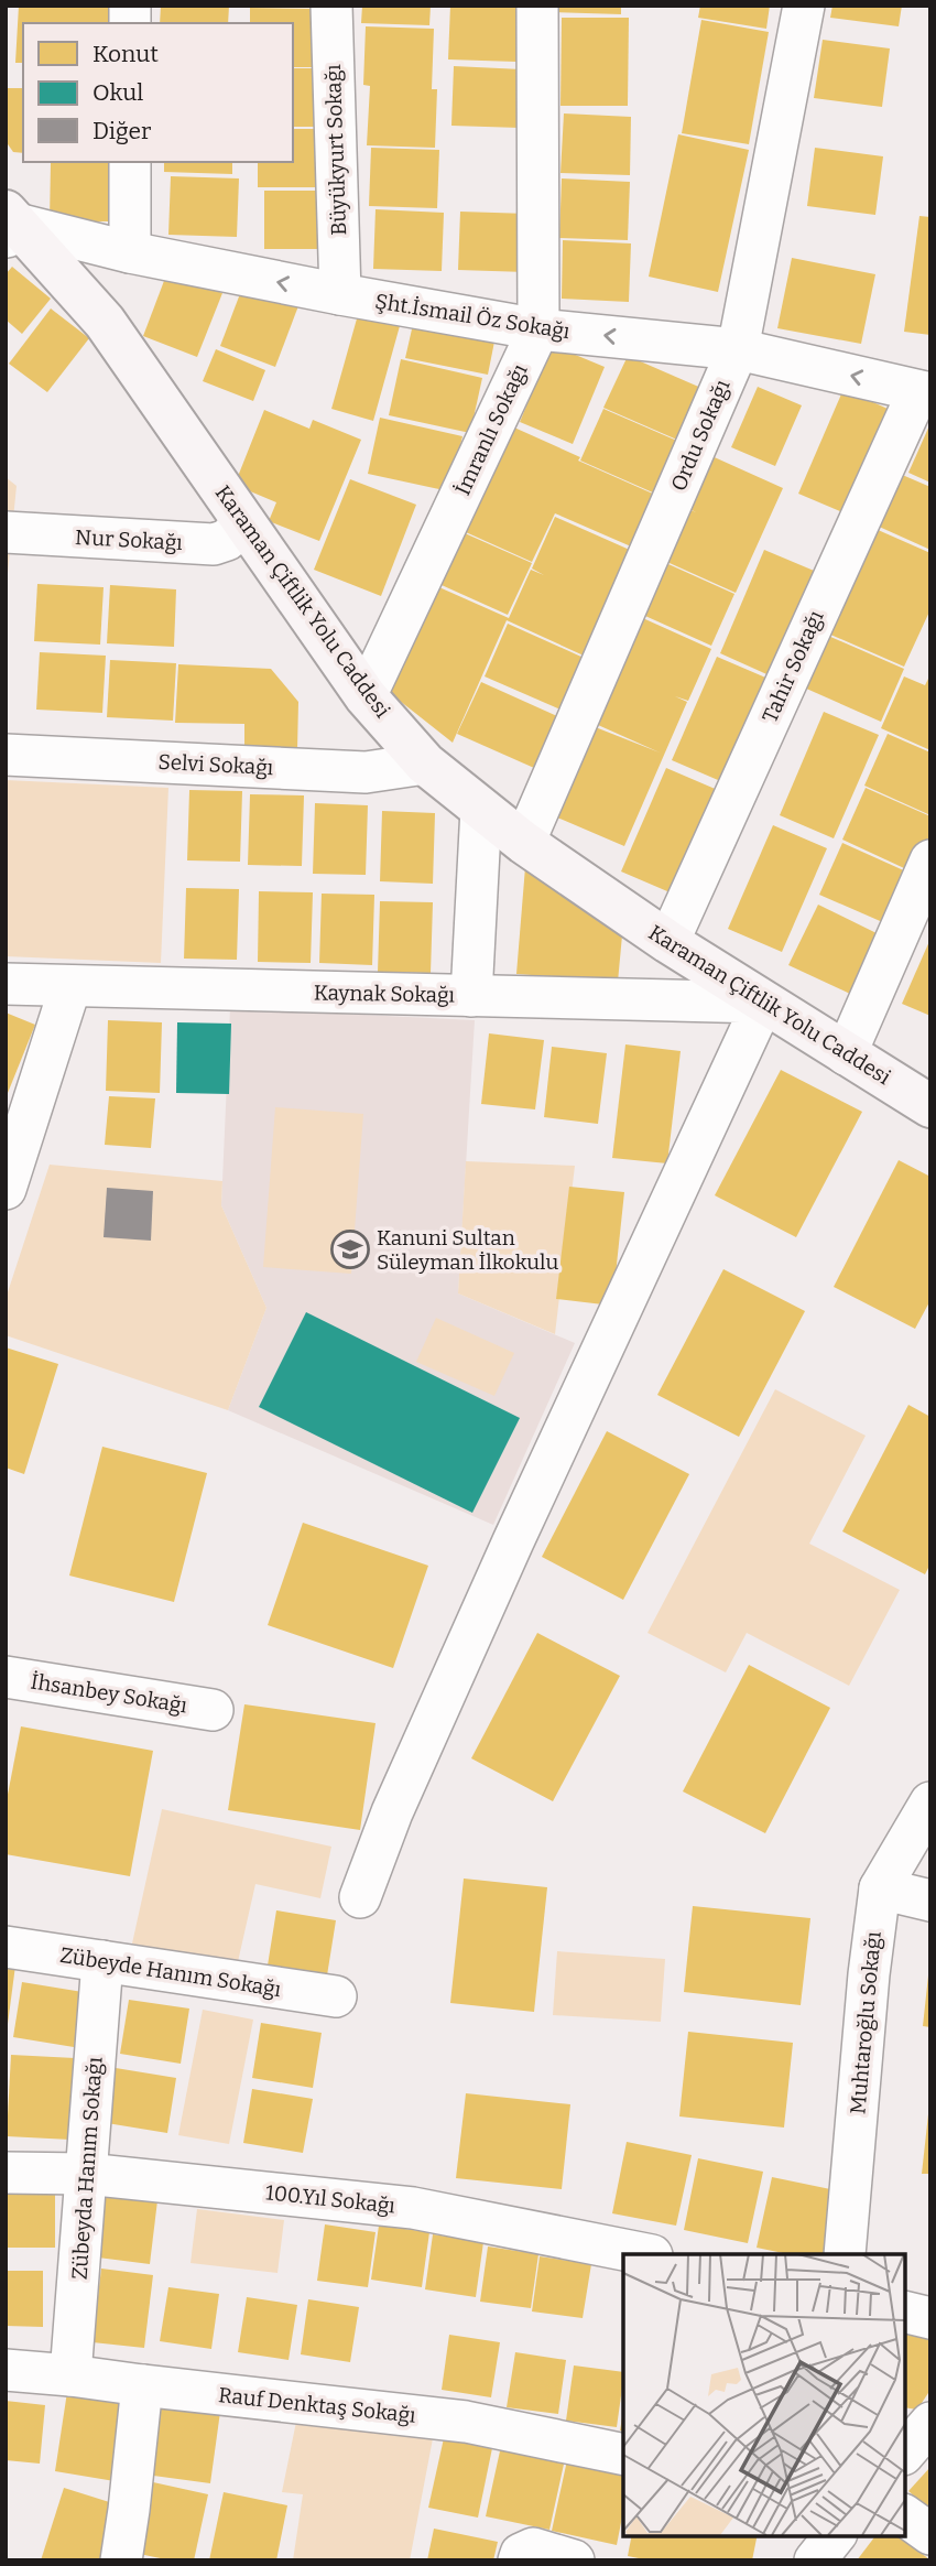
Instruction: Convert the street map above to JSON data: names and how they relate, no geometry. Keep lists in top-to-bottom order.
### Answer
{
  "streets": {
    "street": [
      "Büyükyurt Sokağı",
      "Şht.İsmail Öz Sokağı",
      "İmranlı Sokağı",
      "Ordu Sokağı",
      "Nur Sokağı",
      "Karaman Çiftlik Yolu Caddesi",
      "Tahir Sokağı",
      "Selvi Sokağı",
      "Kaynak Sokağı",
      "İhsanbey Sokağı",
      "Zübeyde Hanım Sokağı",
      "Muhtaroğlu Sokağı",
      "Zübeyda Hanım Sokağı",
      "100.Yıl Sokağı",
      "Rauf Denktaş Sokağı"
    ]
  },
  "crossings": [
    ["Büyükyurt Sokağı", "Şht.İsmail Öz Sokağı"],
    ["Şht.İsmail Öz Sokağı", "İmranlı Sokağı"],
    ["Şht.İsmail Öz Sokağı", "Ordu Sokağı"],
    ["Şht.İsmail Öz Sokağı", "Karaman Çiftlik Yolu Caddesi"],
    ["Şht.İsmail Öz Sokağı", "Tahir Sokağı"],
    ["İmranlı Sokağı", "Karaman Çiftlik Yolu Caddesi"],
    ["Ordu Sokağı", "Karaman Çiftlik Yolu Caddesi"],
    ["Nur Sokağı", "Karaman Çiftlik Yolu Caddesi"],
    ["Karaman Çiftlik Yolu Caddesi", "Tahir Sokağı"],
    ["Karaman Çiftlik Yolu Caddesi", "Selvi Sokağı"],
    ["Karaman Çiftlik Yolu Caddesi", "Kaynak Sokağı"],
    ["Zübeyde Hanım Sokağı", "Zübeyda Hanım Sokağı"],
    ["Zübeyda Hanım Sokağı", "100.Yıl Sokağı"],
    ["Zübeyda Hanım Sokağı", "Rauf Denktaş Sokağı"]
  ],
  "one_way": ["Şht.İsmail Öz Sokağı"],
  "places": {
    "school or university": ["Kanuni Sultan Süleyman İlkokulu"]
  },
  "legend": ["Konut", "Okul", "Diğer"]
}
